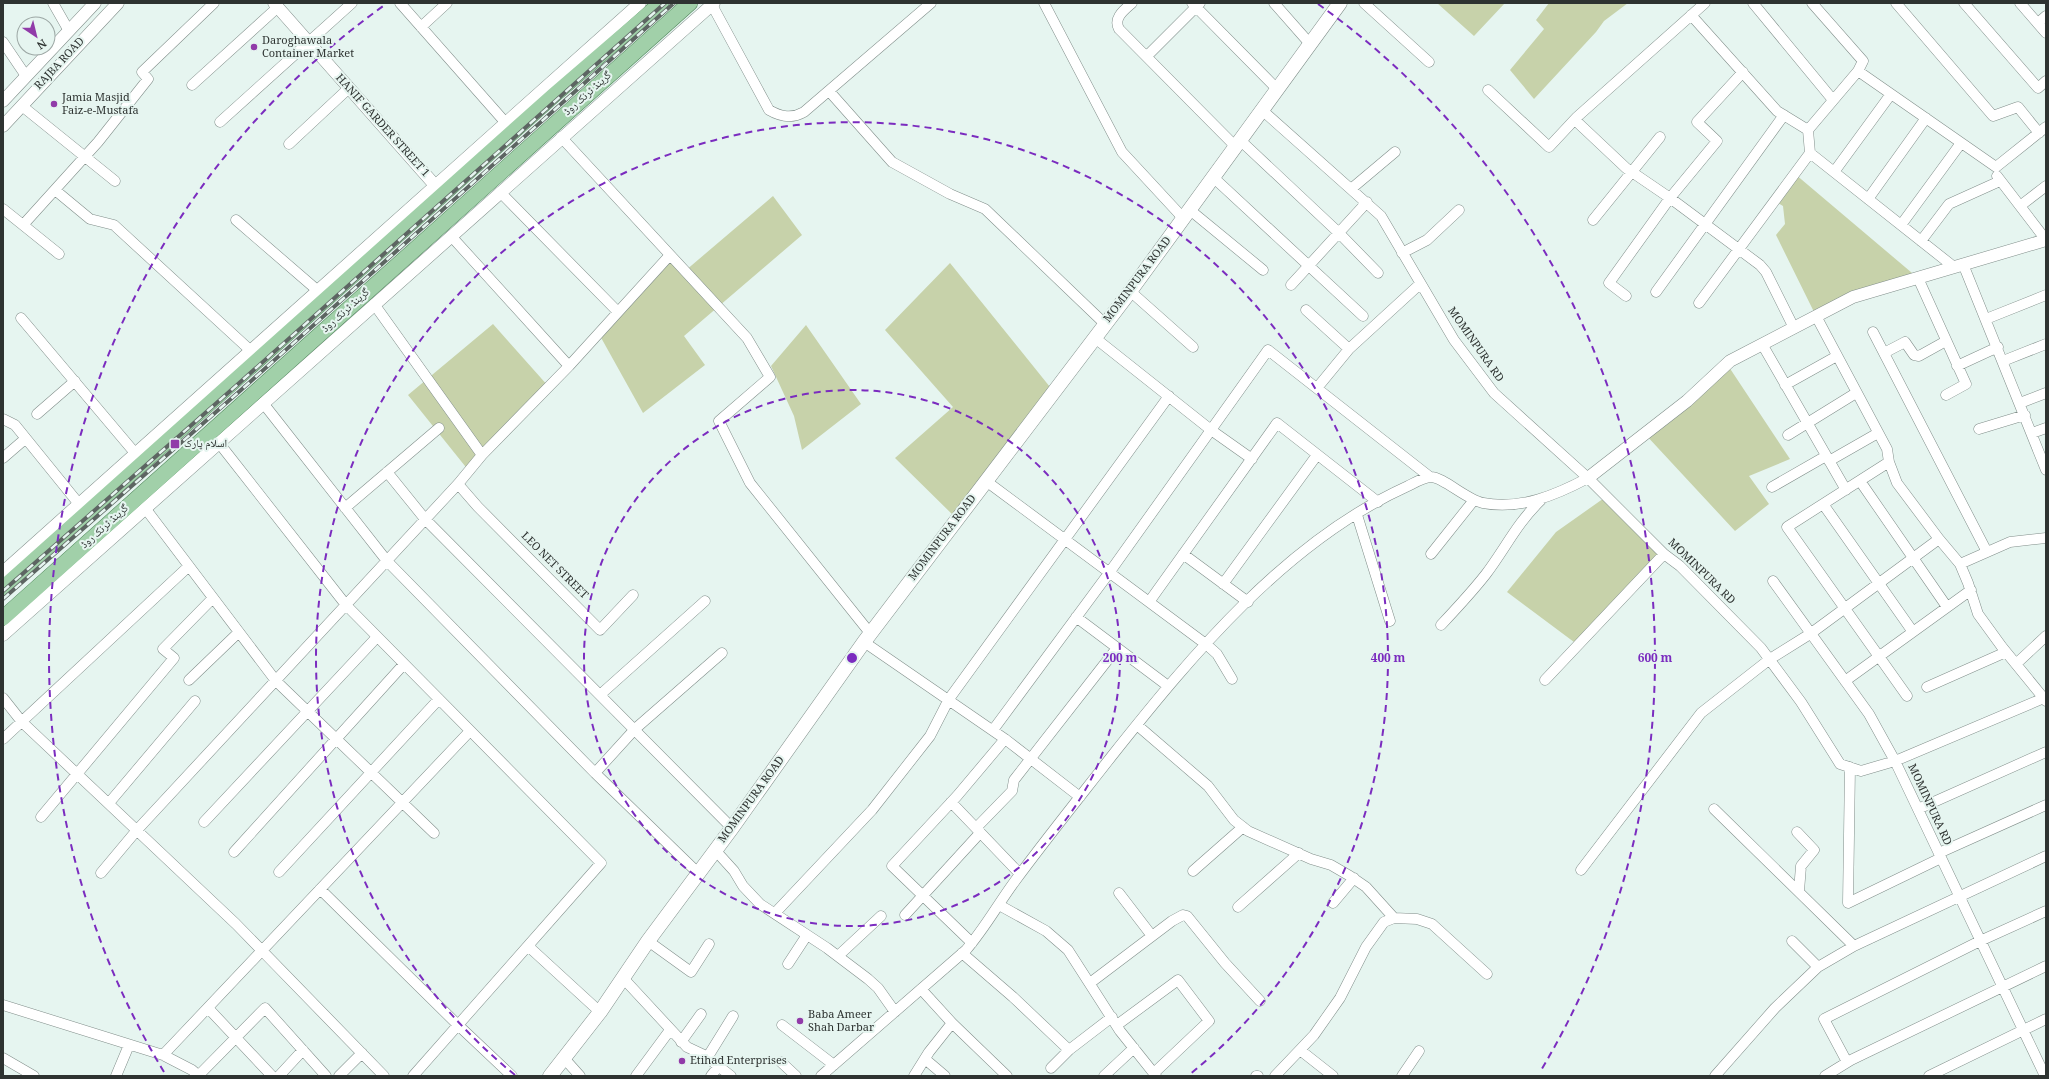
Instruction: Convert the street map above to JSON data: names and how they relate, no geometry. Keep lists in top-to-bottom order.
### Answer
{
  "streets": {
    "main road": ["گرینڈ ٹرنک روڈ", "MOMINPURA ROAD"],
    "street": [
      "RAJBA ROAD",
      "HANIF GARDER STREET 1",
      "MOMINPURA RD",
      "LEO NET STREET"
    ]
  },
  "crossings": [
    ["گرینڈ ٹرنک روڈ", "HANIF GARDER STREET 1"],
    ["MOMINPURA ROAD", "MOMINPURA RD"]
  ],
  "places": {
    "other": [
      "Daroghawala Container Market",
      "Jamia Masjid Faiz-e-Mustafa",
      "Baba Ameer Shah Darbar",
      "Etihad Enterprises"
    ],
    "transit": ["اسلام پارک"]
  },
  "north": "bottom right",
  "rings": ["200 m", "400 m", "600 m"]
}
